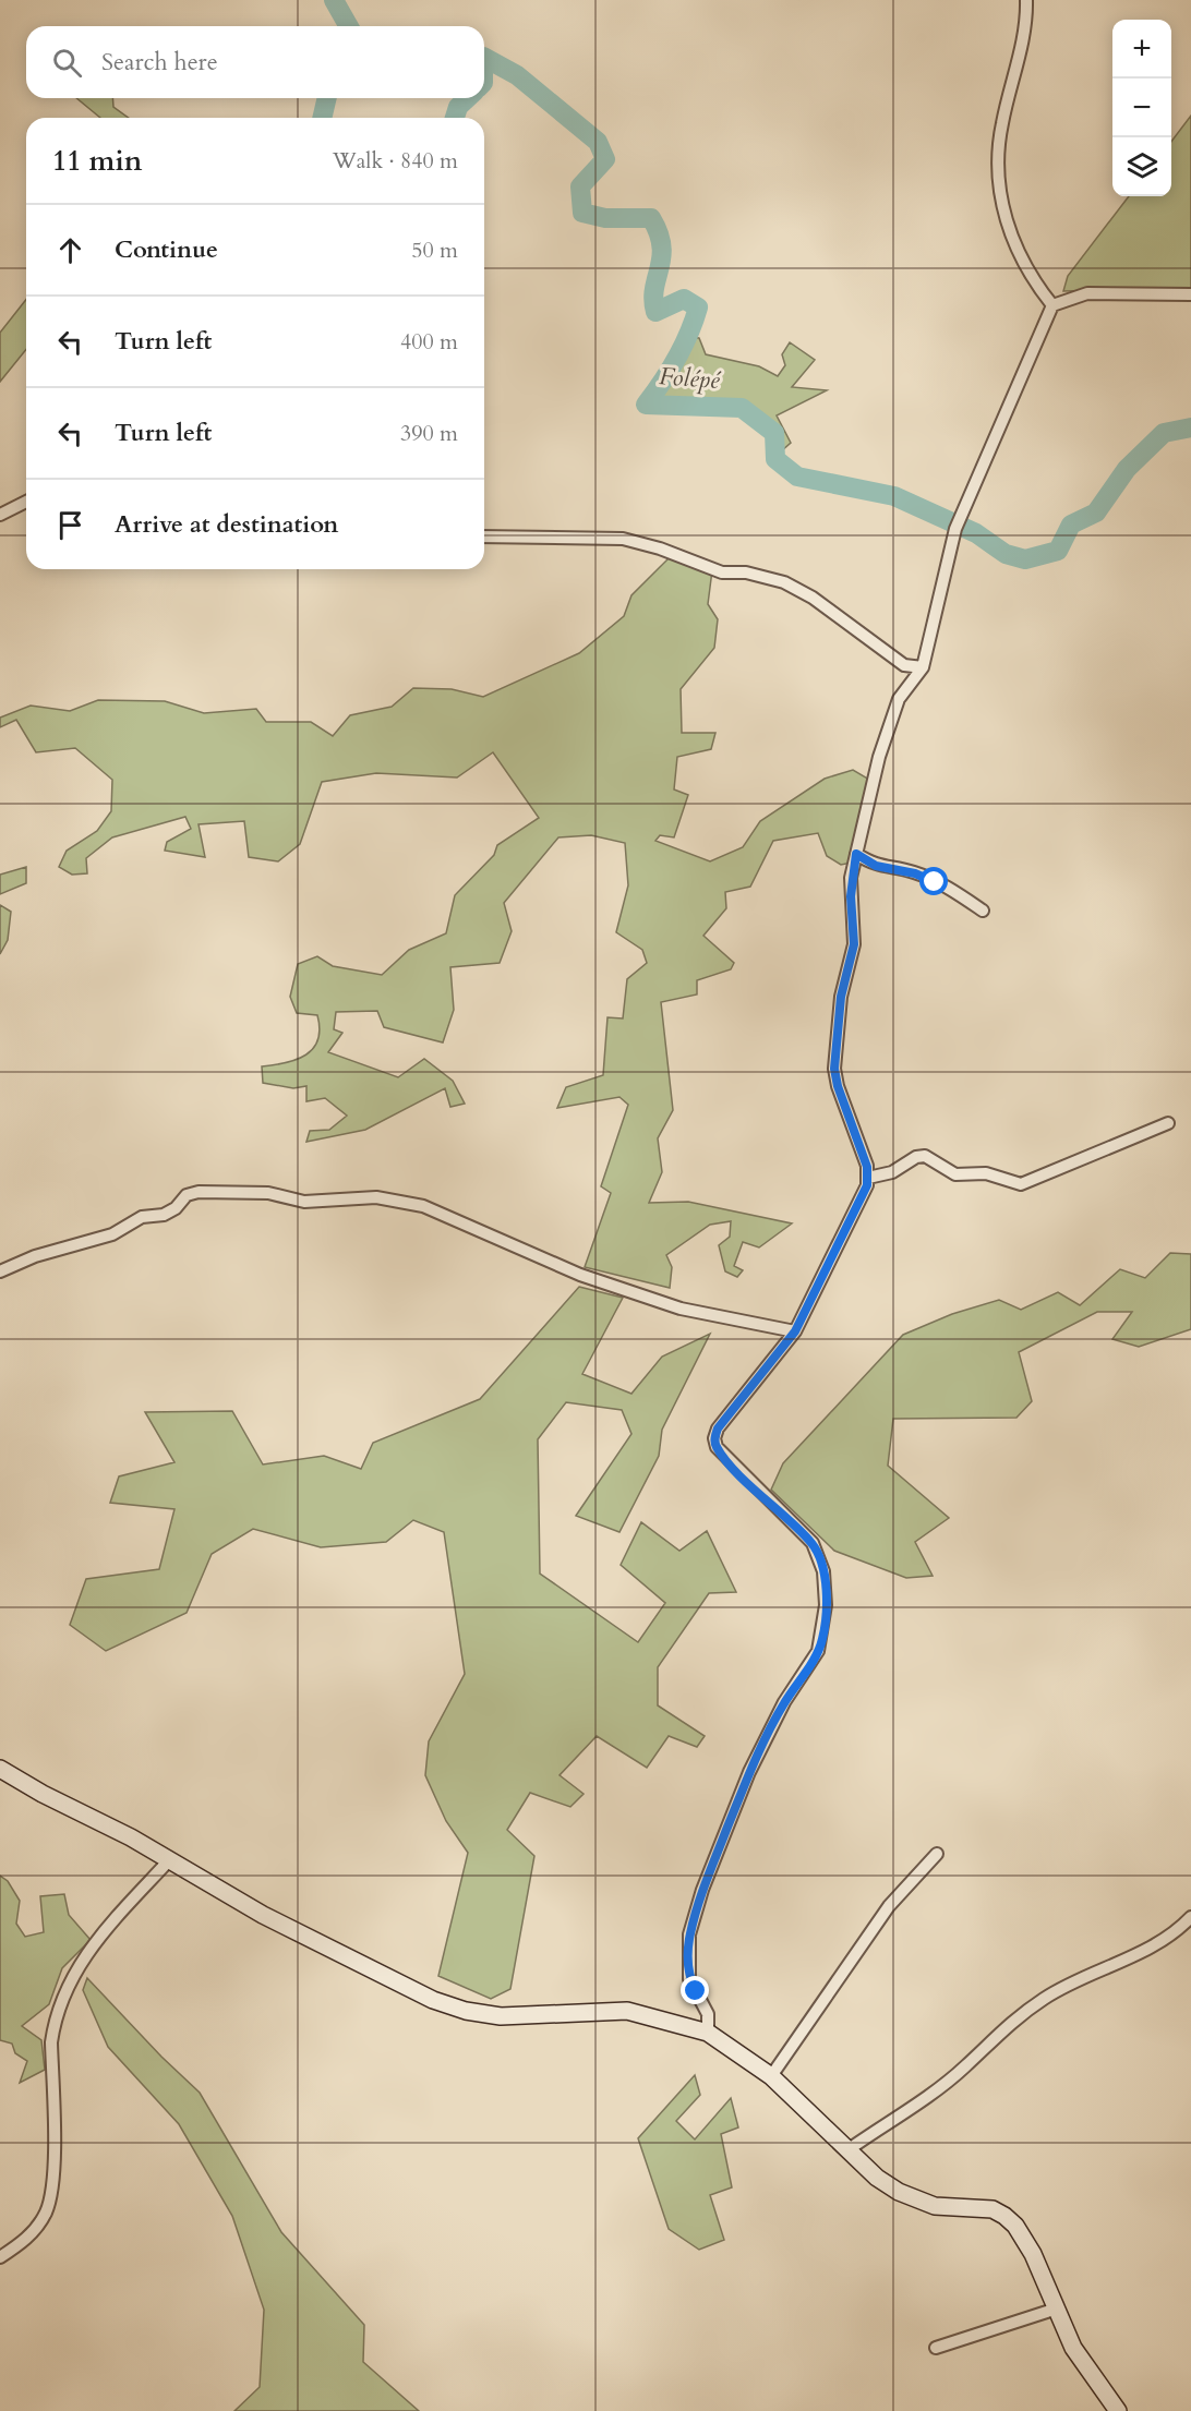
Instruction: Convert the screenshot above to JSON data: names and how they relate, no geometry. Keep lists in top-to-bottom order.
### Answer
{
  "water": ["Folépé"],
  "page": {
    "map_buttons": ["+", "−"],
    "search": "Search here",
    "heading": ["11 min", "Walk · 840 m"],
    "list": [
      ["Continue", "50 m"],
      ["Turn left", "400 m"],
      ["Turn left", "390 m"],
      "Arrive at destination"
    ]
  }
}
